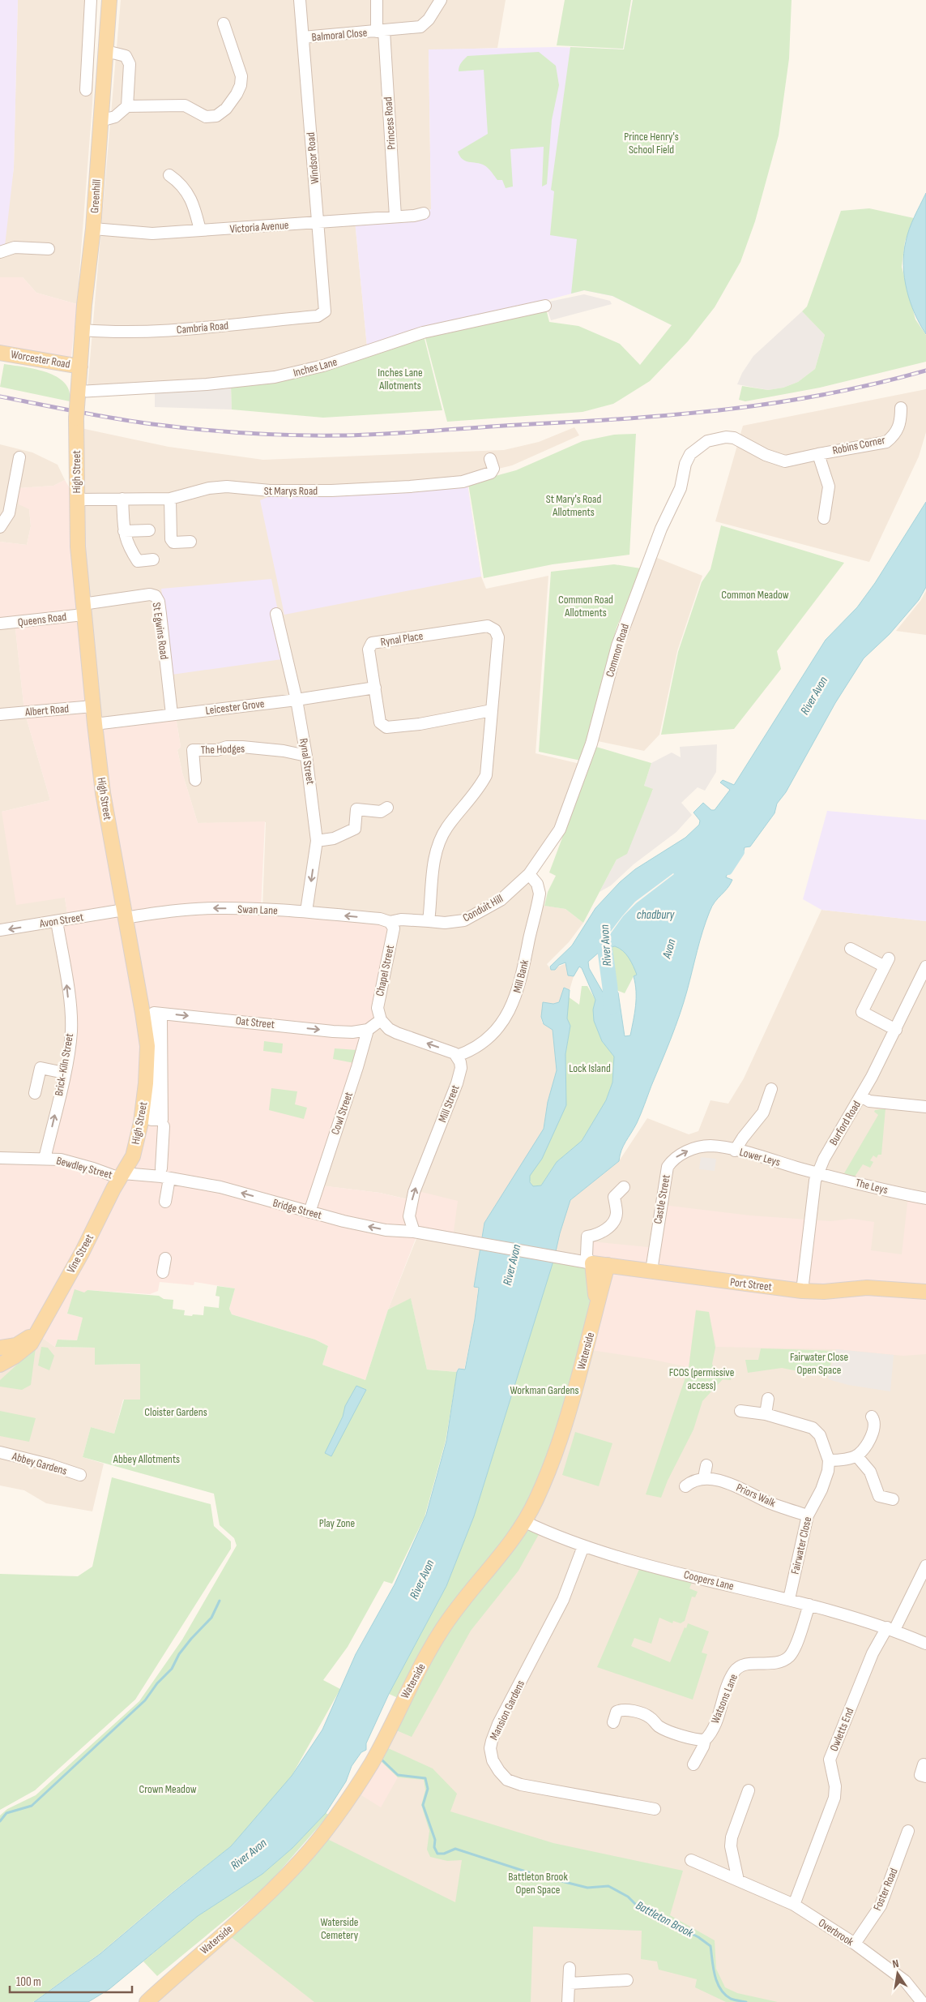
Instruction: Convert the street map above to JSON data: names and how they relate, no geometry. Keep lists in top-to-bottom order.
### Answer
{
  "streets": {
    "main road": [
      "Greenhill",
      "Worcester Road",
      "High Street",
      "Vine Street",
      "Port Street",
      "Waterside"
    ],
    "street": [
      "Balmoral Close",
      "Princess Road",
      "Windsor Road",
      "Victoria Avenue",
      "Cambria Road",
      "Inches Lane",
      "Robins Corner",
      "St Marys Road",
      "Queens Road",
      "St Egwins Road",
      "Rynal Place",
      "Common Road",
      "Leicester Grove",
      "Albert Road",
      "The Hodges",
      "Rynal Street",
      "Conduit Hill",
      "Swan Lane",
      "Avon Street",
      "Chapel Street",
      "Mill Bank",
      "Oat Street",
      "Brick-Kiln Street",
      "Mill Street",
      "Cowl Street",
      "Burford Road",
      "Lower Leys",
      "Bewdley Street",
      "The Leys",
      "Castle Street",
      "Bridge Street",
      "Abbey Gardens",
      "Priors Walk",
      "Fairwater Close",
      "Coopers Lane",
      "Watsons Lane",
      "Mansion Gardens",
      "Owletts End",
      "Foster Road",
      "Overbrook"
    ]
  },
  "crossings": [
    ["Balmoral Close", "Princess Road"],
    ["Balmoral Close", "Windsor Road"],
    ["Princess Road", "Victoria Avenue"],
    ["Windsor Road", "Victoria Avenue"],
    ["Windsor Road", "Cambria Road"],
    ["Greenhill", "Victoria Avenue"],
    ["Greenhill", "Cambria Road"],
    ["Greenhill", "Worcester Road"],
    ["Greenhill", "Inches Lane"],
    ["Greenhill", "High Street"],
    ["Inches Lane", "High Street"],
    ["Robins Corner", "Common Road"],
    ["High Street", "St Marys Road"],
    ["High Street", "Queens Road"],
    ["High Street", "St Egwins Road"],
    ["High Street", "Leicester Grove"],
    ["High Street", "Albert Road"],
    ["High Street", "Swan Lane"],
    ["High Street", "Avon Street"],
    ["High Street", "Oat Street"],
    ["High Street", "Bewdley Street"],
    ["High Street", "Bridge Street"],
    ["High Street", "Vine Street"],
    ["Queens Road", "St Egwins Road"],
    ["St Egwins Road", "Leicester Grove"],
    ["Rynal Place", "Leicester Grove"],
    ["Rynal Place", "Conduit Hill"],
    ["Common Road", "Conduit Hill"],
    ["Common Road", "Mill Bank"],
    ["Leicester Grove", "Rynal Street"],
    ["The Hodges", "Rynal Street"],
    ["Rynal Street", "Swan Lane"],
    ["Conduit Hill", "Mill Bank"],
    ["Swan Lane", "Avon Street"],
    ["Swan Lane", "Chapel Street"],
    ["Avon Street", "Brick-Kiln Street"],
    ["Mill Bank", "Mill Street"],
    ["Oat Street", "Cowl Street"],
    ["Brick-Kiln Street", "Bewdley Street"],
    ["Mill Street", "Bridge Street"],
    ["Cowl Street", "Bridge Street"],
    ["Burford Road", "Lower Leys"],
    ["Burford Road", "The Leys"],
    ["Burford Road", "Port Street"],
    ["Lower Leys", "The Leys"],
    ["Lower Leys", "Castle Street"],
    ["Bewdley Street", "Bridge Street"],
    ["Bewdley Street", "Vine Street"],
    ["Castle Street", "Port Street"],
    ["Bridge Street", "Vine Street"],
    ["Bridge Street", "Port Street"],
    ["Port Street", "Waterside"],
    ["Waterside", "Coopers Lane"],
    ["Priors Walk", "Fairwater Close"],
    ["Fairwater Close", "Coopers Lane"],
    ["Coopers Lane", "Watsons Lane"],
    ["Coopers Lane", "Mansion Gardens"],
    ["Coopers Lane", "Owletts End"],
    ["Owletts End", "Overbrook"],
    ["Foster Road", "Overbrook"]
  ],
  "one_way": [
    "Swan Lane",
    "Avon Street",
    "Oat Street",
    "Brick-Kiln Street",
    "Mill Street",
    "Castle Street",
    "Bridge Street"
  ],
  "water": [
    "River Avon",
    "chadbury",
    "Avon",
    "Battleton Brook"
  ],
  "parks": [
    "Prince Henry's School Field",
    "Inches Lane Allotments",
    "St Mary's Road Allotments",
    "Common Meadow",
    "Common Road Allotments",
    "Lock Island",
    "Fairwater Close Open Space",
    "FCOS (permissive access)",
    "Workman Gardens",
    "Cloister Gardens",
    "Abbey Allotments",
    "Play Zone",
    "Crown Meadow",
    "Battleton Brook Open Space",
    "Waterside Cemetery"
  ],
  "scale_bar": "100 m",
  "north": "top"
}
